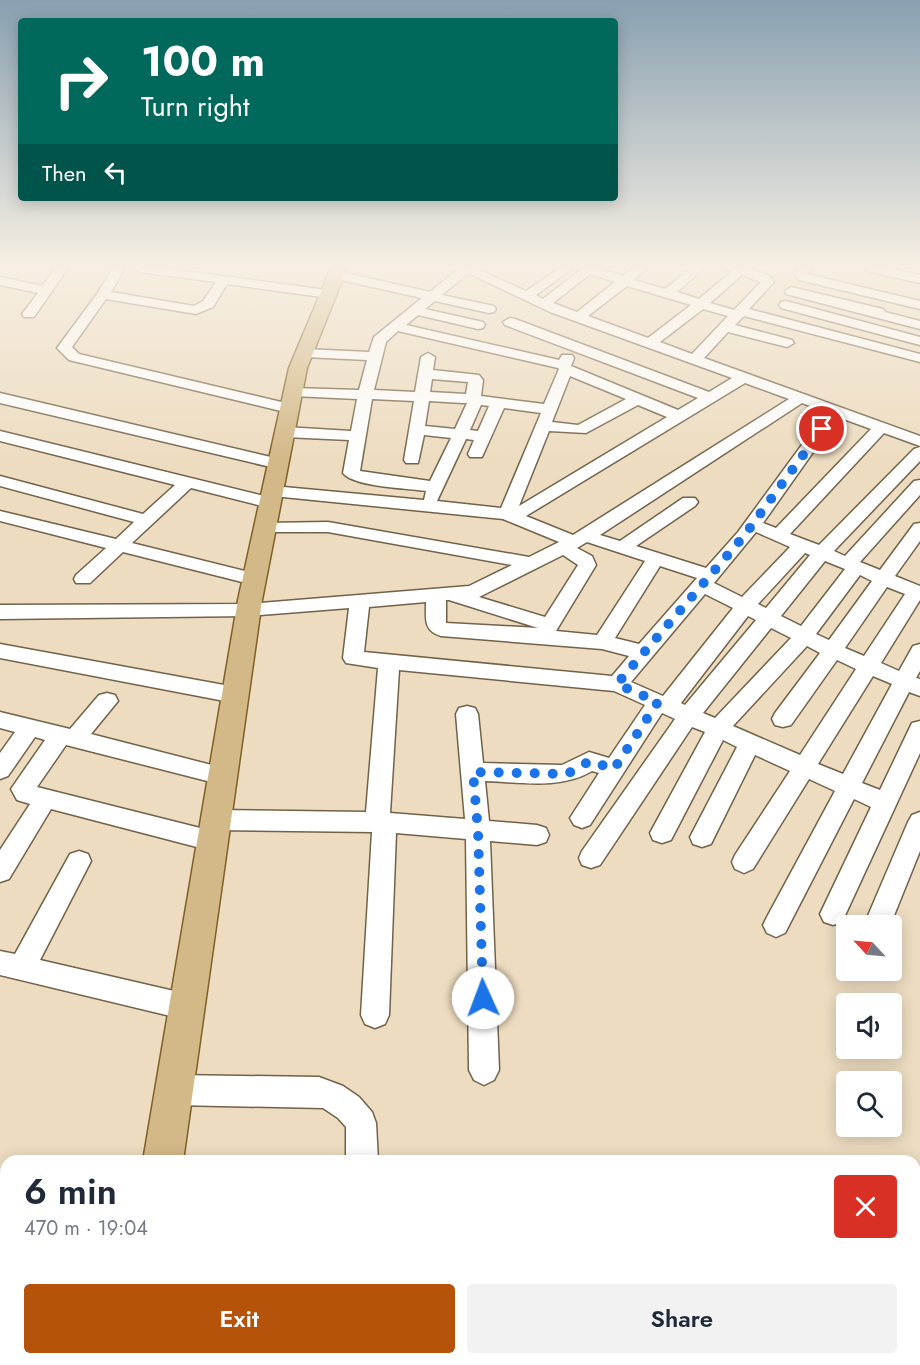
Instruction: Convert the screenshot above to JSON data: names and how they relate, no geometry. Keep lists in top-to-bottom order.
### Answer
{
  "north": "top left",
  "page": {
    "turn": ["100 m", "Turn right"],
    "then": "Then",
    "heading": ["6 min", "470 m · 19:04"],
    "buttons": ["Exit", "Share"]
  }
}
